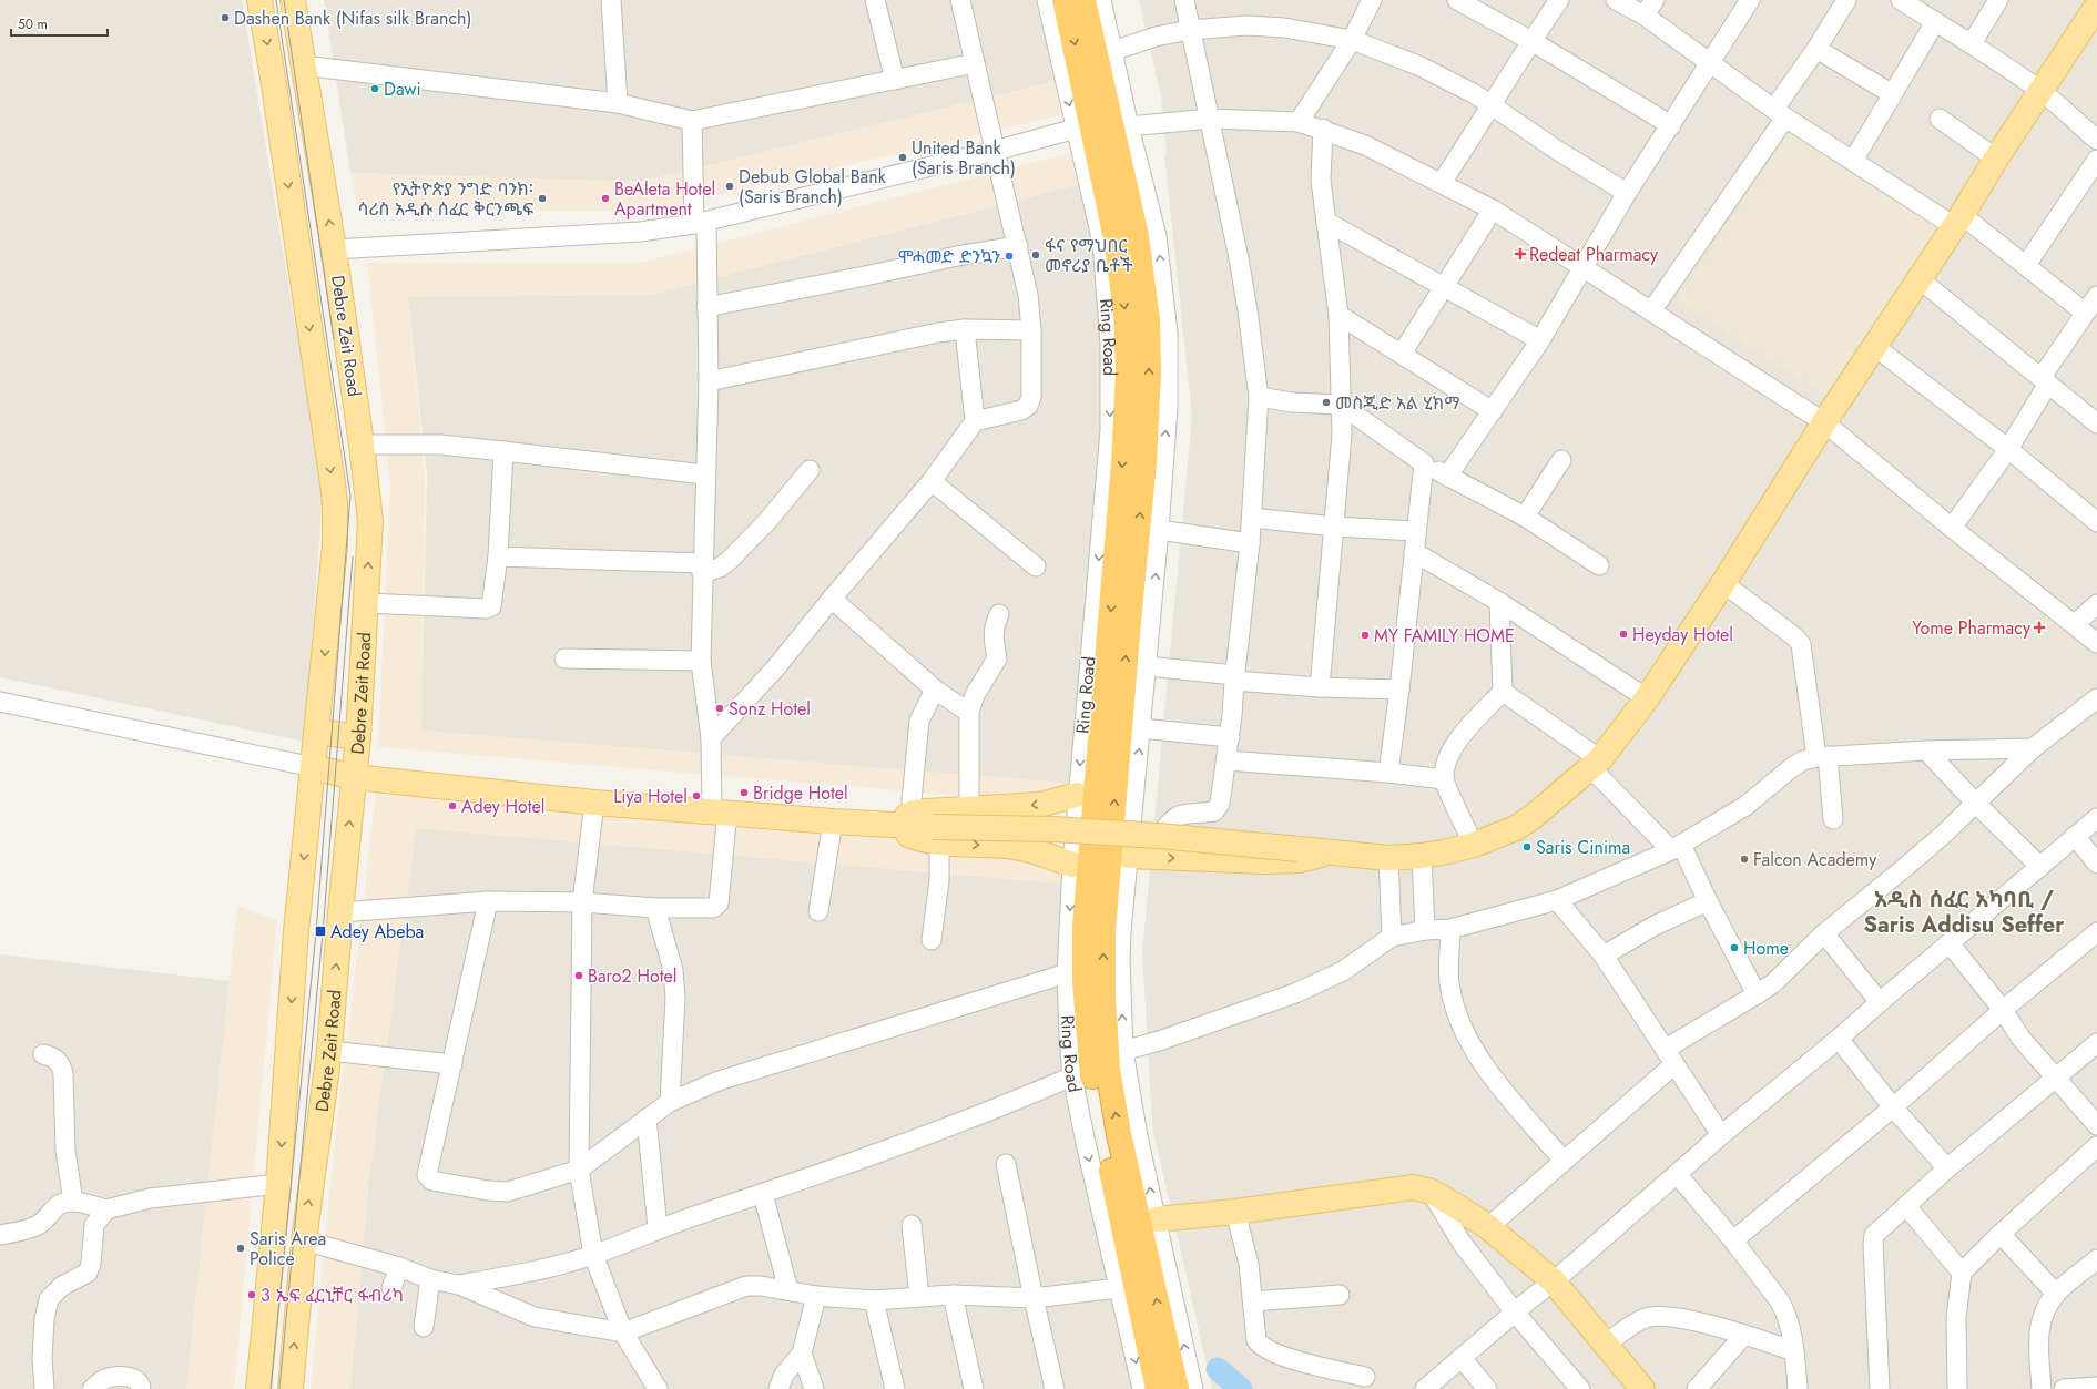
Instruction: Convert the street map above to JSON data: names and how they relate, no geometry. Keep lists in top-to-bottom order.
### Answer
{
  "streets": {
    "highway": ["Ring Road"],
    "main road": ["Debre Zeit Road"]
  },
  "districts": ["አዲስ ሰፈር አካባቢ / Saris Addisu Seffer"],
  "places": {
    "other": [
      "Dashen Bank (Nifas silk Branch)",
      "Dawi",
      "United Bank (Saris Branch)",
      "Debub Global Bank (Saris Branch)",
      "የኢትዮጵያ ንግድ ባንክ፡ ሳሪስ አዲሱ ሰፈር ቅርንጫፍ",
      "BeAleta Hotel Apartment",
      "ፋና የማህበር መኖሪያ ቤቶች",
      "ሞሓመድ ድንኳን",
      "መስጂድ አል ሂክማ",
      "Heyday Hotel",
      "MY FAMILY HOME",
      "Sonz Hotel",
      "Bridge Hotel",
      "Liya Hotel",
      "Adey Hotel",
      "Saris Cinima",
      "Falcon Academy",
      "Home",
      "Baro2 Hotel",
      "Saris Area Police",
      "3 ኤፍ ፈርኒቸር ፋብሪካ"
    ],
    "health": ["Redeat Pharmacy", "Yome Pharmacy"],
    "transit": ["Adey Abeba"]
  },
  "scale_bar": "50 m"
}
